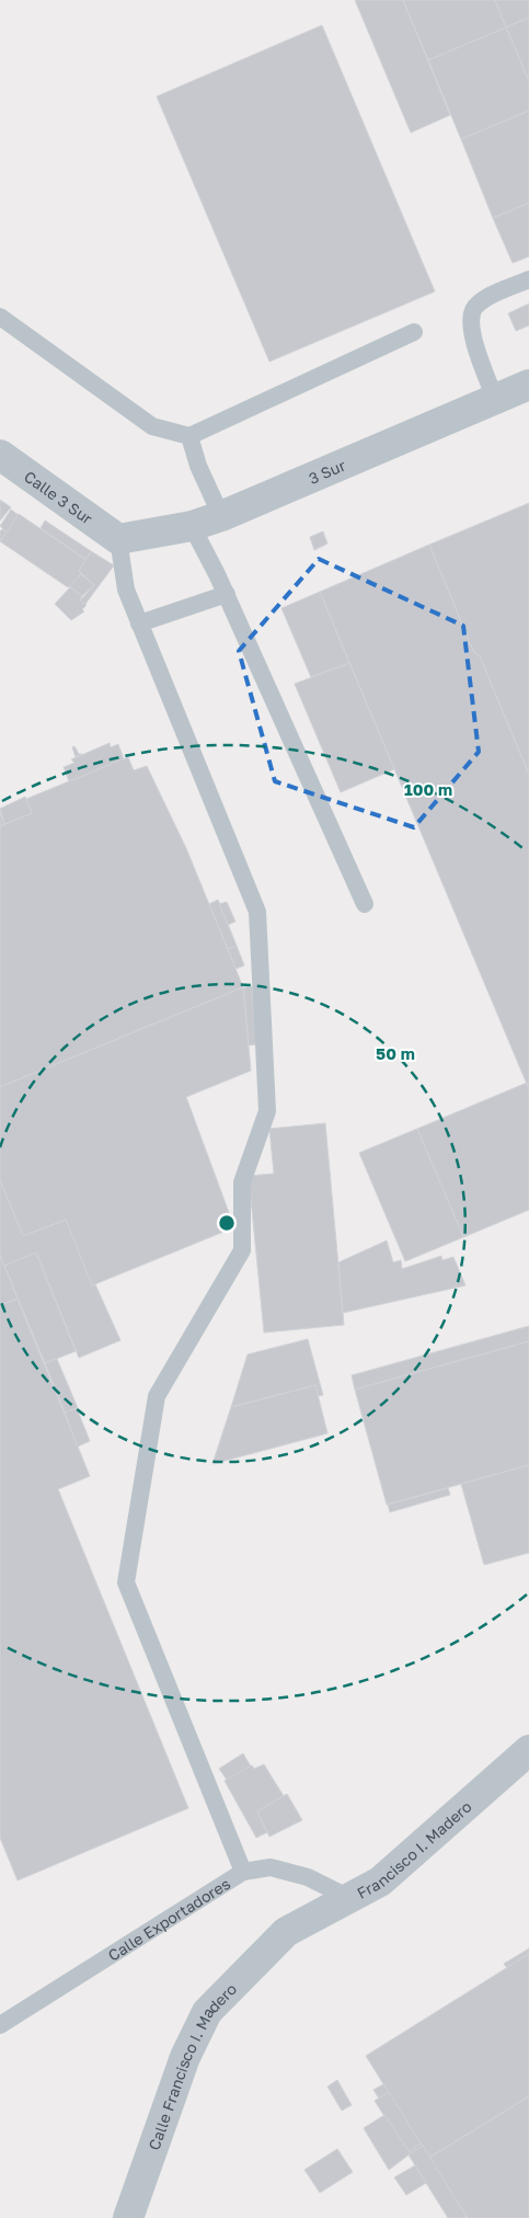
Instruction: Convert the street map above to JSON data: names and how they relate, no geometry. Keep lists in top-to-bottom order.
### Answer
{
  "streets": {
    "street": [
      "3 Sur",
      "Calle 3 Sur",
      "Francisco I. Madero",
      "Calle Francisco I. Madero"
    ],
    "lane": ["Calle Exportadores"]
  },
  "crossings": [
    ["3 Sur", "Calle 3 Sur"],
    ["Francisco I. Madero", "Calle Exportadores"],
    ["Francisco I. Madero", "Calle Francisco I. Madero"]
  ],
  "rings": ["100 m", "50 m"]
}
